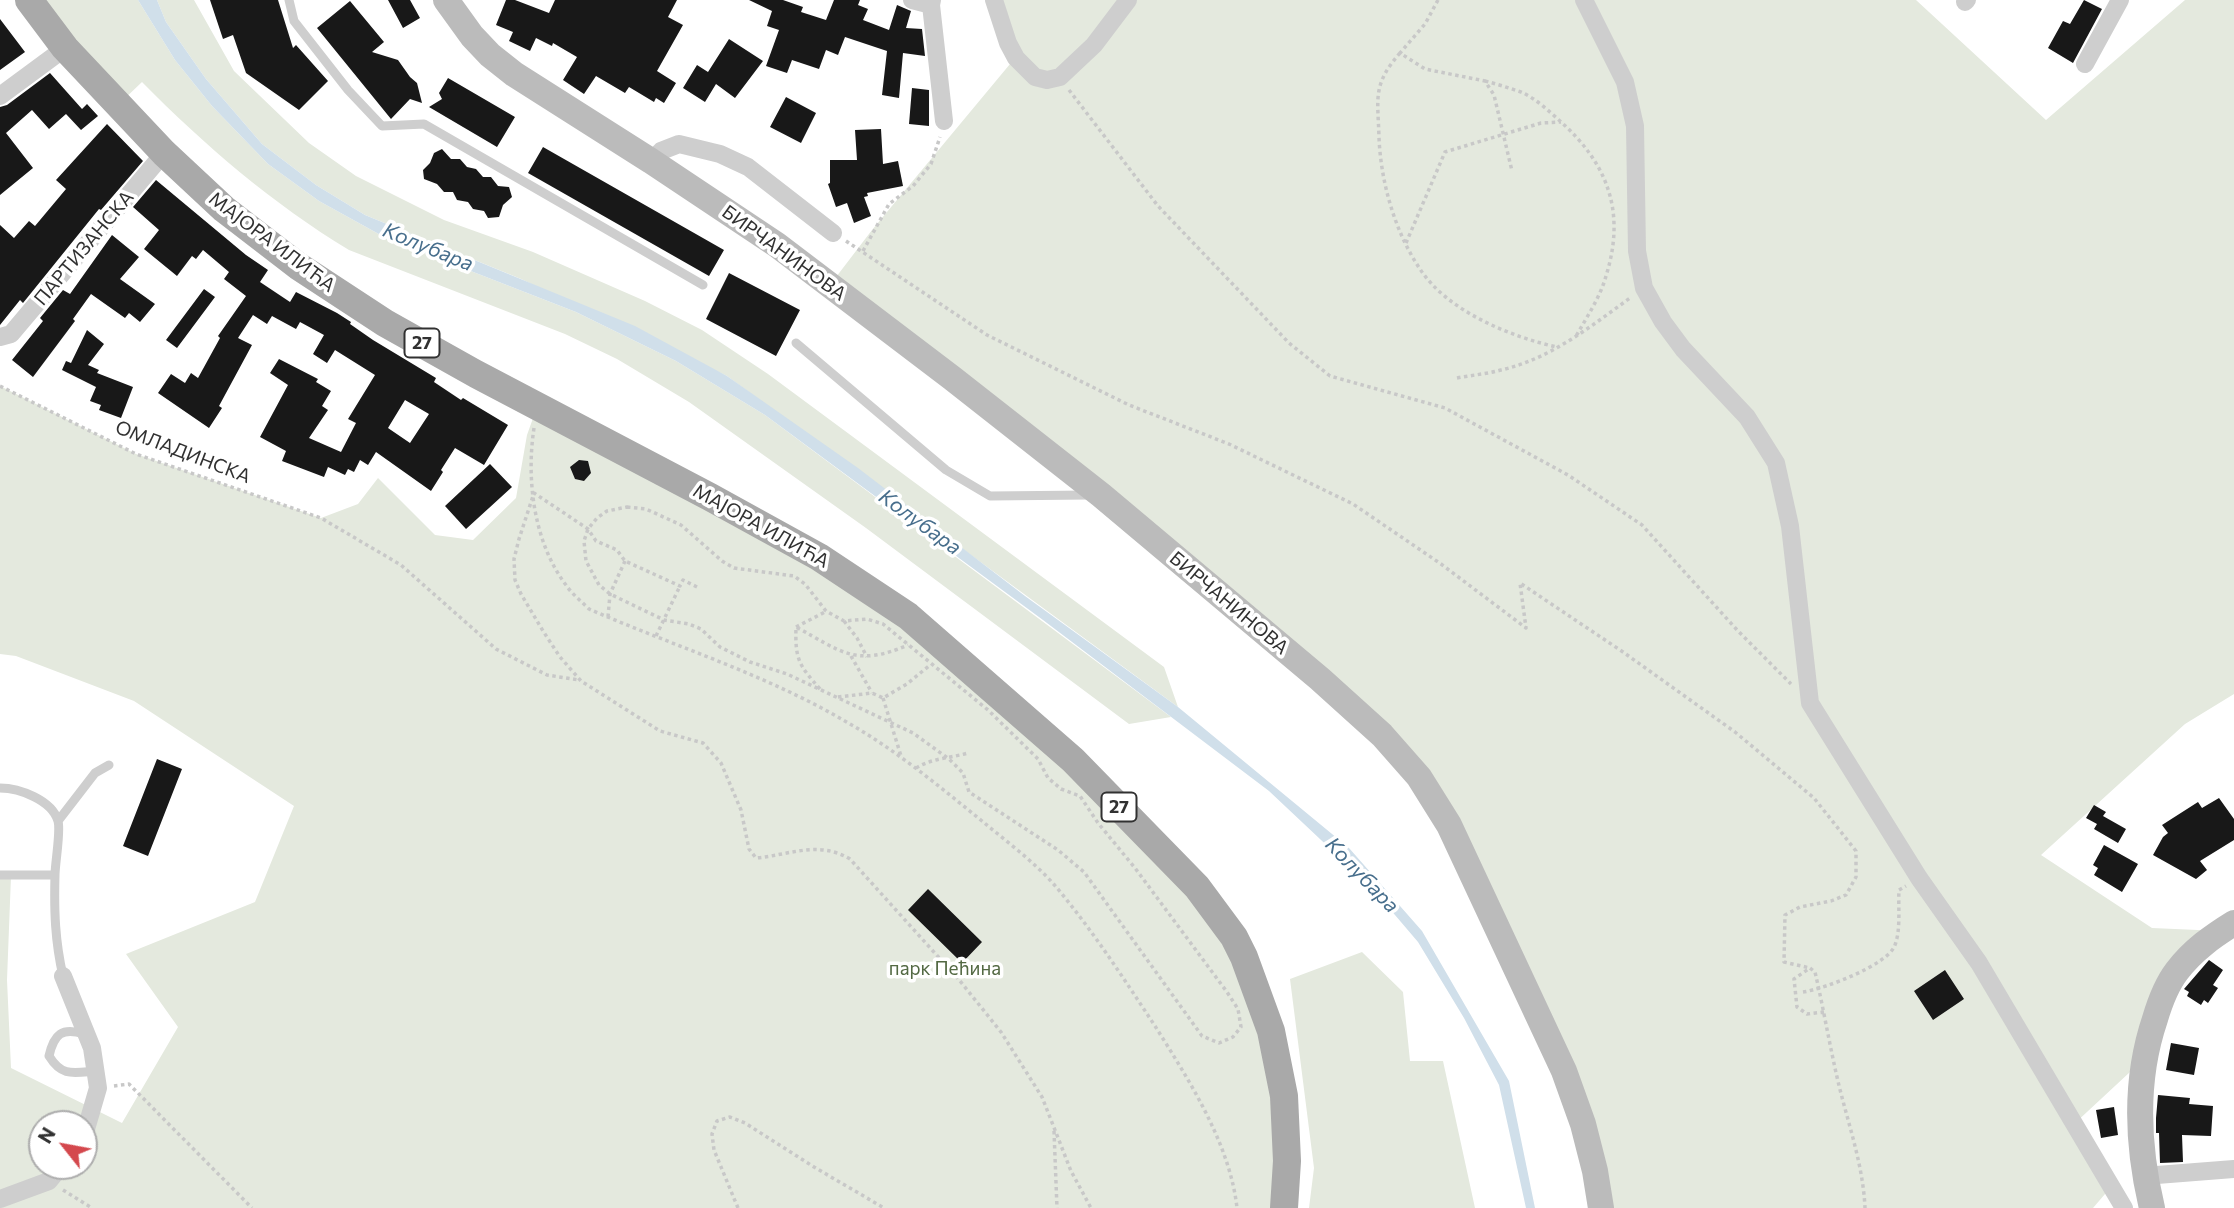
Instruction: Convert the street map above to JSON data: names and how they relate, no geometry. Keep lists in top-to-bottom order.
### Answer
{
  "streets": {
    "main road": ["МАЈОРА ИЛИЋА", "БИРЧАНИНОВА", "27"],
    "street": ["ПАРТИЗАНСКА"],
    "path": ["ОМЛАДИНСКА"]
  },
  "crossings": [
    ["МАЈОРА ИЛИЋА", "ПАРТИЗАНСКА"]
  ],
  "water": ["Колубара"],
  "parks": ["парк Пећина"],
  "north": "top left"
}
